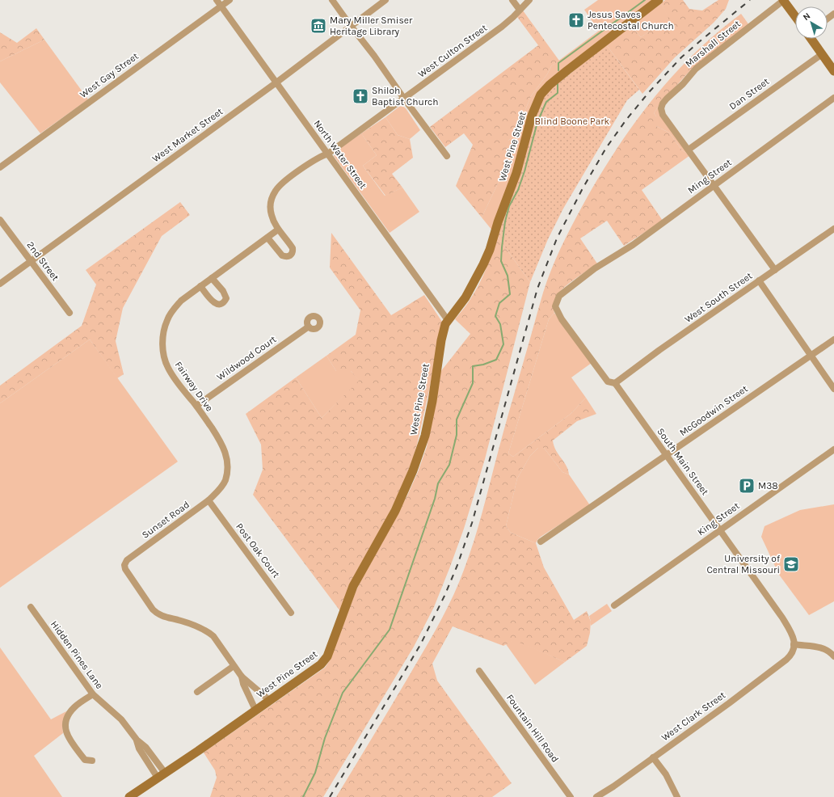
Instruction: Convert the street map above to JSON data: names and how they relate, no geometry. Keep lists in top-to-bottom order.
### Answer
{
  "streets": {
    "street": [
      "Marshall Street",
      "West Culton Street",
      "West Gay Street",
      "Dan Street",
      "West Market Street",
      "West Pine Street",
      "North Water Street",
      "Ming Street",
      "2nd Street",
      "West South Street",
      "Wildwood Court",
      "Fairway Drive",
      "McGoodwin Street",
      "South Main Street",
      "King Street",
      "Sunset Road",
      "Post Oak Court",
      "Hidden Pines Lane",
      "West Clark Street",
      "Fountain Hill Road"
    ]
  },
  "crossings": [
    ["Marshall Street", "Dan Street"],
    ["West Culton Street", "North Water Street"],
    ["West Culton Street", "Fairway Drive"],
    ["West Gay Street", "North Water Street"],
    ["West Market Street", "North Water Street"],
    ["West Market Street", "2nd Street"],
    ["West Pine Street", "North Water Street"],
    ["West Pine Street", "Hidden Pines Lane"],
    ["Ming Street", "South Main Street"],
    ["West South Street", "South Main Street"],
    ["Wildwood Court", "Fairway Drive"],
    ["Fairway Drive", "Sunset Road"],
    ["Fairway Drive", "Post Oak Court"],
    ["McGoodwin Street", "South Main Street"],
    ["South Main Street", "King Street"],
    ["South Main Street", "West Clark Street"],
    ["Sunset Road", "Post Oak Court"]
  ],
  "parks": ["Blind Boone Park"],
  "places": {
    "church": ["Jesus Saves Pentecostal Church", "Shiloh Baptist Church"],
    "museum": ["Mary Miller Smiser Heritage Library"],
    "parking": ["M38"],
    "school or university": ["University of Central Missouri"]
  },
  "north": "top left"
}
